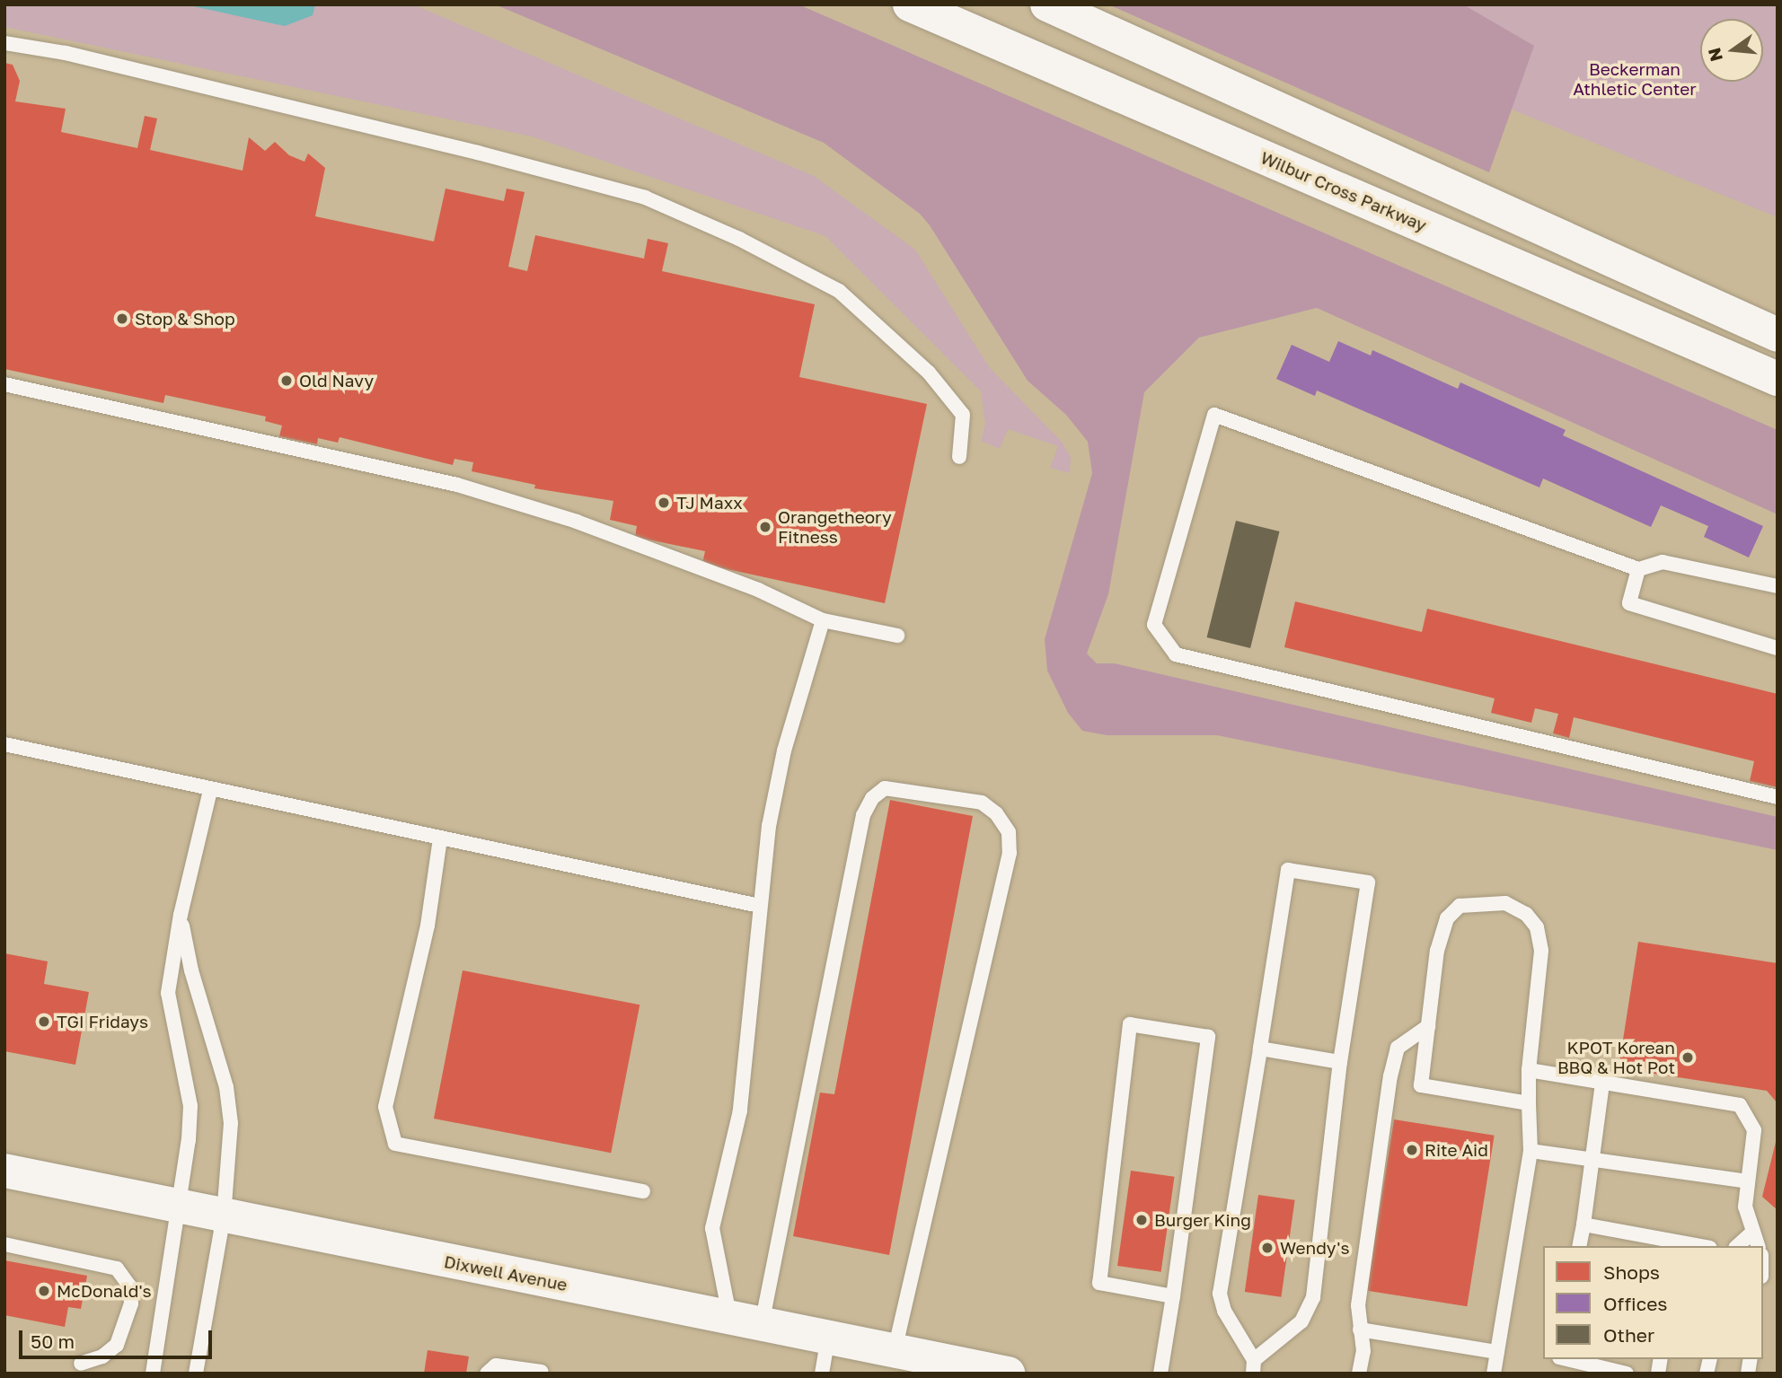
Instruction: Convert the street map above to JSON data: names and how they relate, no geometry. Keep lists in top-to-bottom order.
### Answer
{
  "streets": {
    "main road": ["Wilbur Cross Parkway", "Dixwell Avenue"]
  },
  "parks": ["Beckerman Athletic Center"],
  "places": [
    "Stop & Shop",
    "Old Navy",
    "TJ Maxx",
    "Orangetheory Fitness",
    "TGI Fridays",
    "KPOT Korean BBQ & Hot Pot",
    "Rite Aid",
    "Burger King",
    "Wendy's",
    "McDonald's"
  ],
  "legend": ["Shops", "Offices", "Other"],
  "scale_bar": "50 m",
  "north": "left"
}
